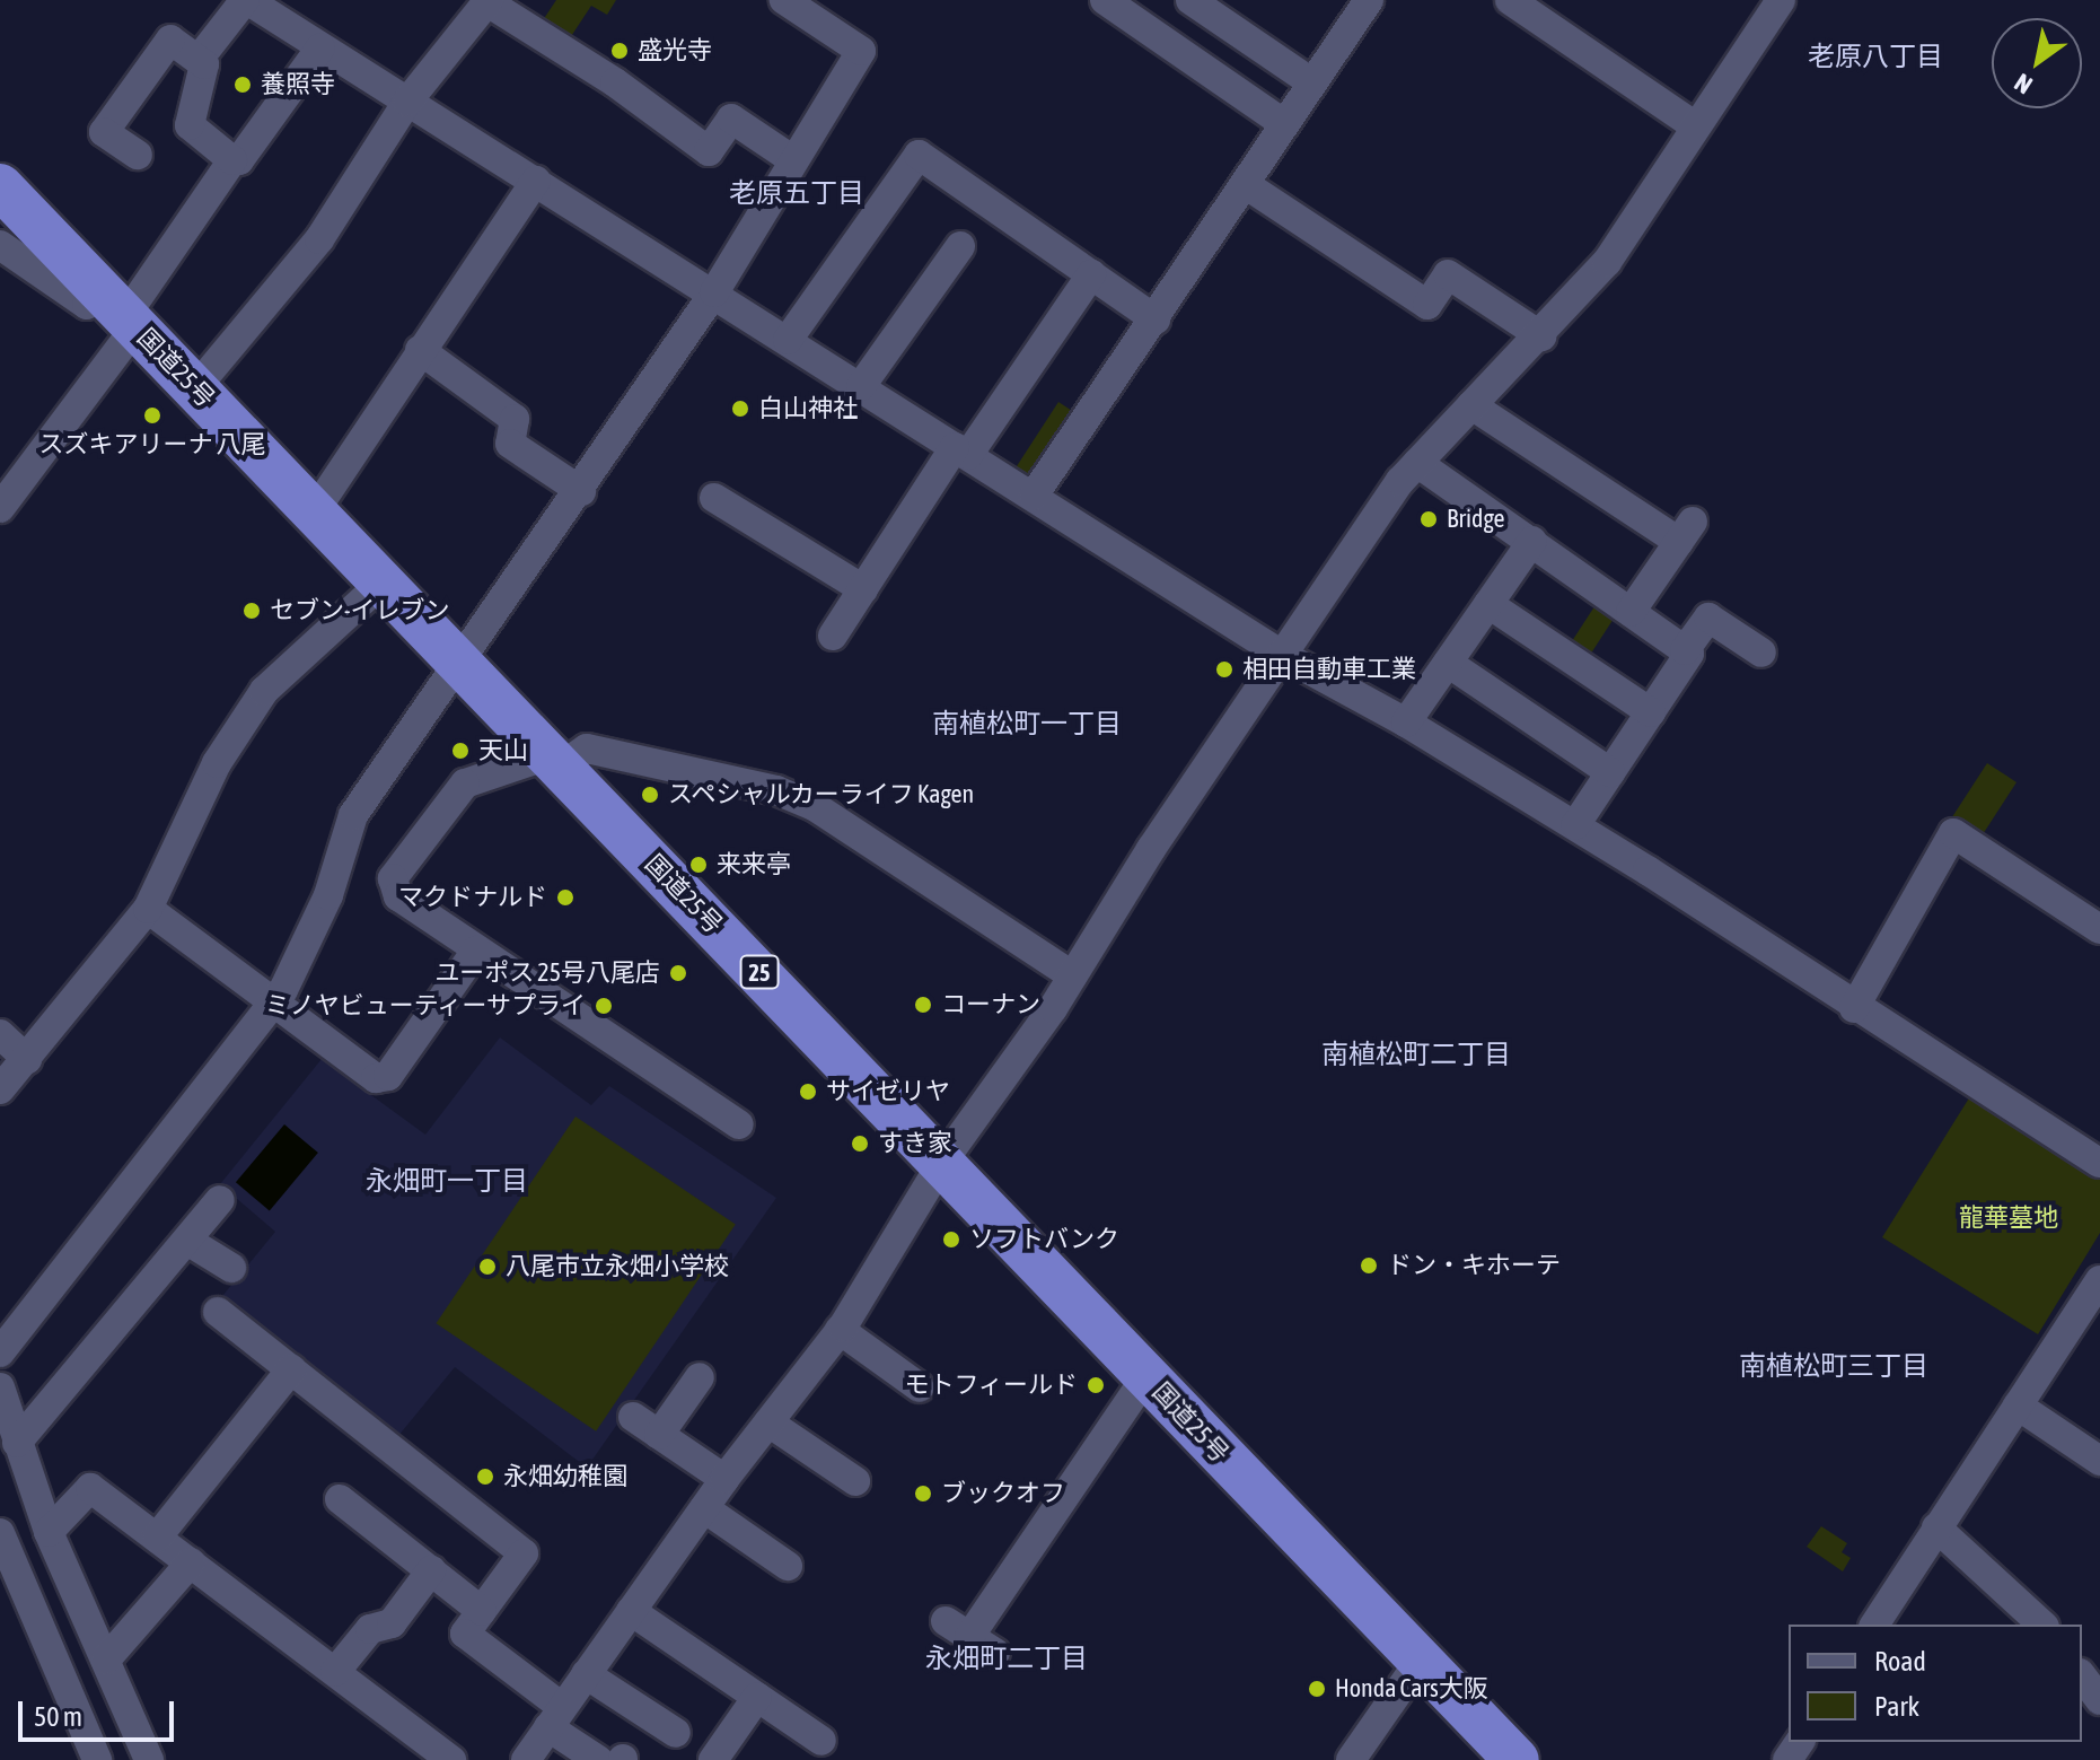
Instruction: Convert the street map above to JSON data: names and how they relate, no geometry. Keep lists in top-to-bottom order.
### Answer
{
  "streets": {
    "highway": ["国道25号", "25"]
  },
  "districts": [
    "老原八丁目",
    "老原五丁目",
    "南植松町一丁目",
    "南植松町二丁目",
    "永畑町一丁目",
    "南植松町三丁目",
    "永畑町二丁目"
  ],
  "parks": ["龍華墓地"],
  "places": [
    "盛光寺",
    "養照寺",
    "白山神社",
    "スズキアリーナ 八尾",
    "Bridge",
    "セブン-イレブン",
    "相田自動車工業",
    "天山",
    "スペシャルカーライフ Kagen",
    "来来亭",
    "マクドナルド",
    "ユーポス 25号八尾店",
    "コーナン",
    "ミノヤビューティーサプライ",
    "サイゼリヤ",
    "すき家",
    "ソフトバンク",
    "ドン・キホーテ",
    "八尾市立永畑小学校",
    "モトフィールド",
    "永畑幼稚園",
    "ブックオフ",
    "Honda Cars大阪"
  ],
  "legend": ["Road", "Park"],
  "scale_bar": "50 m",
  "north": "bottom left"
}
